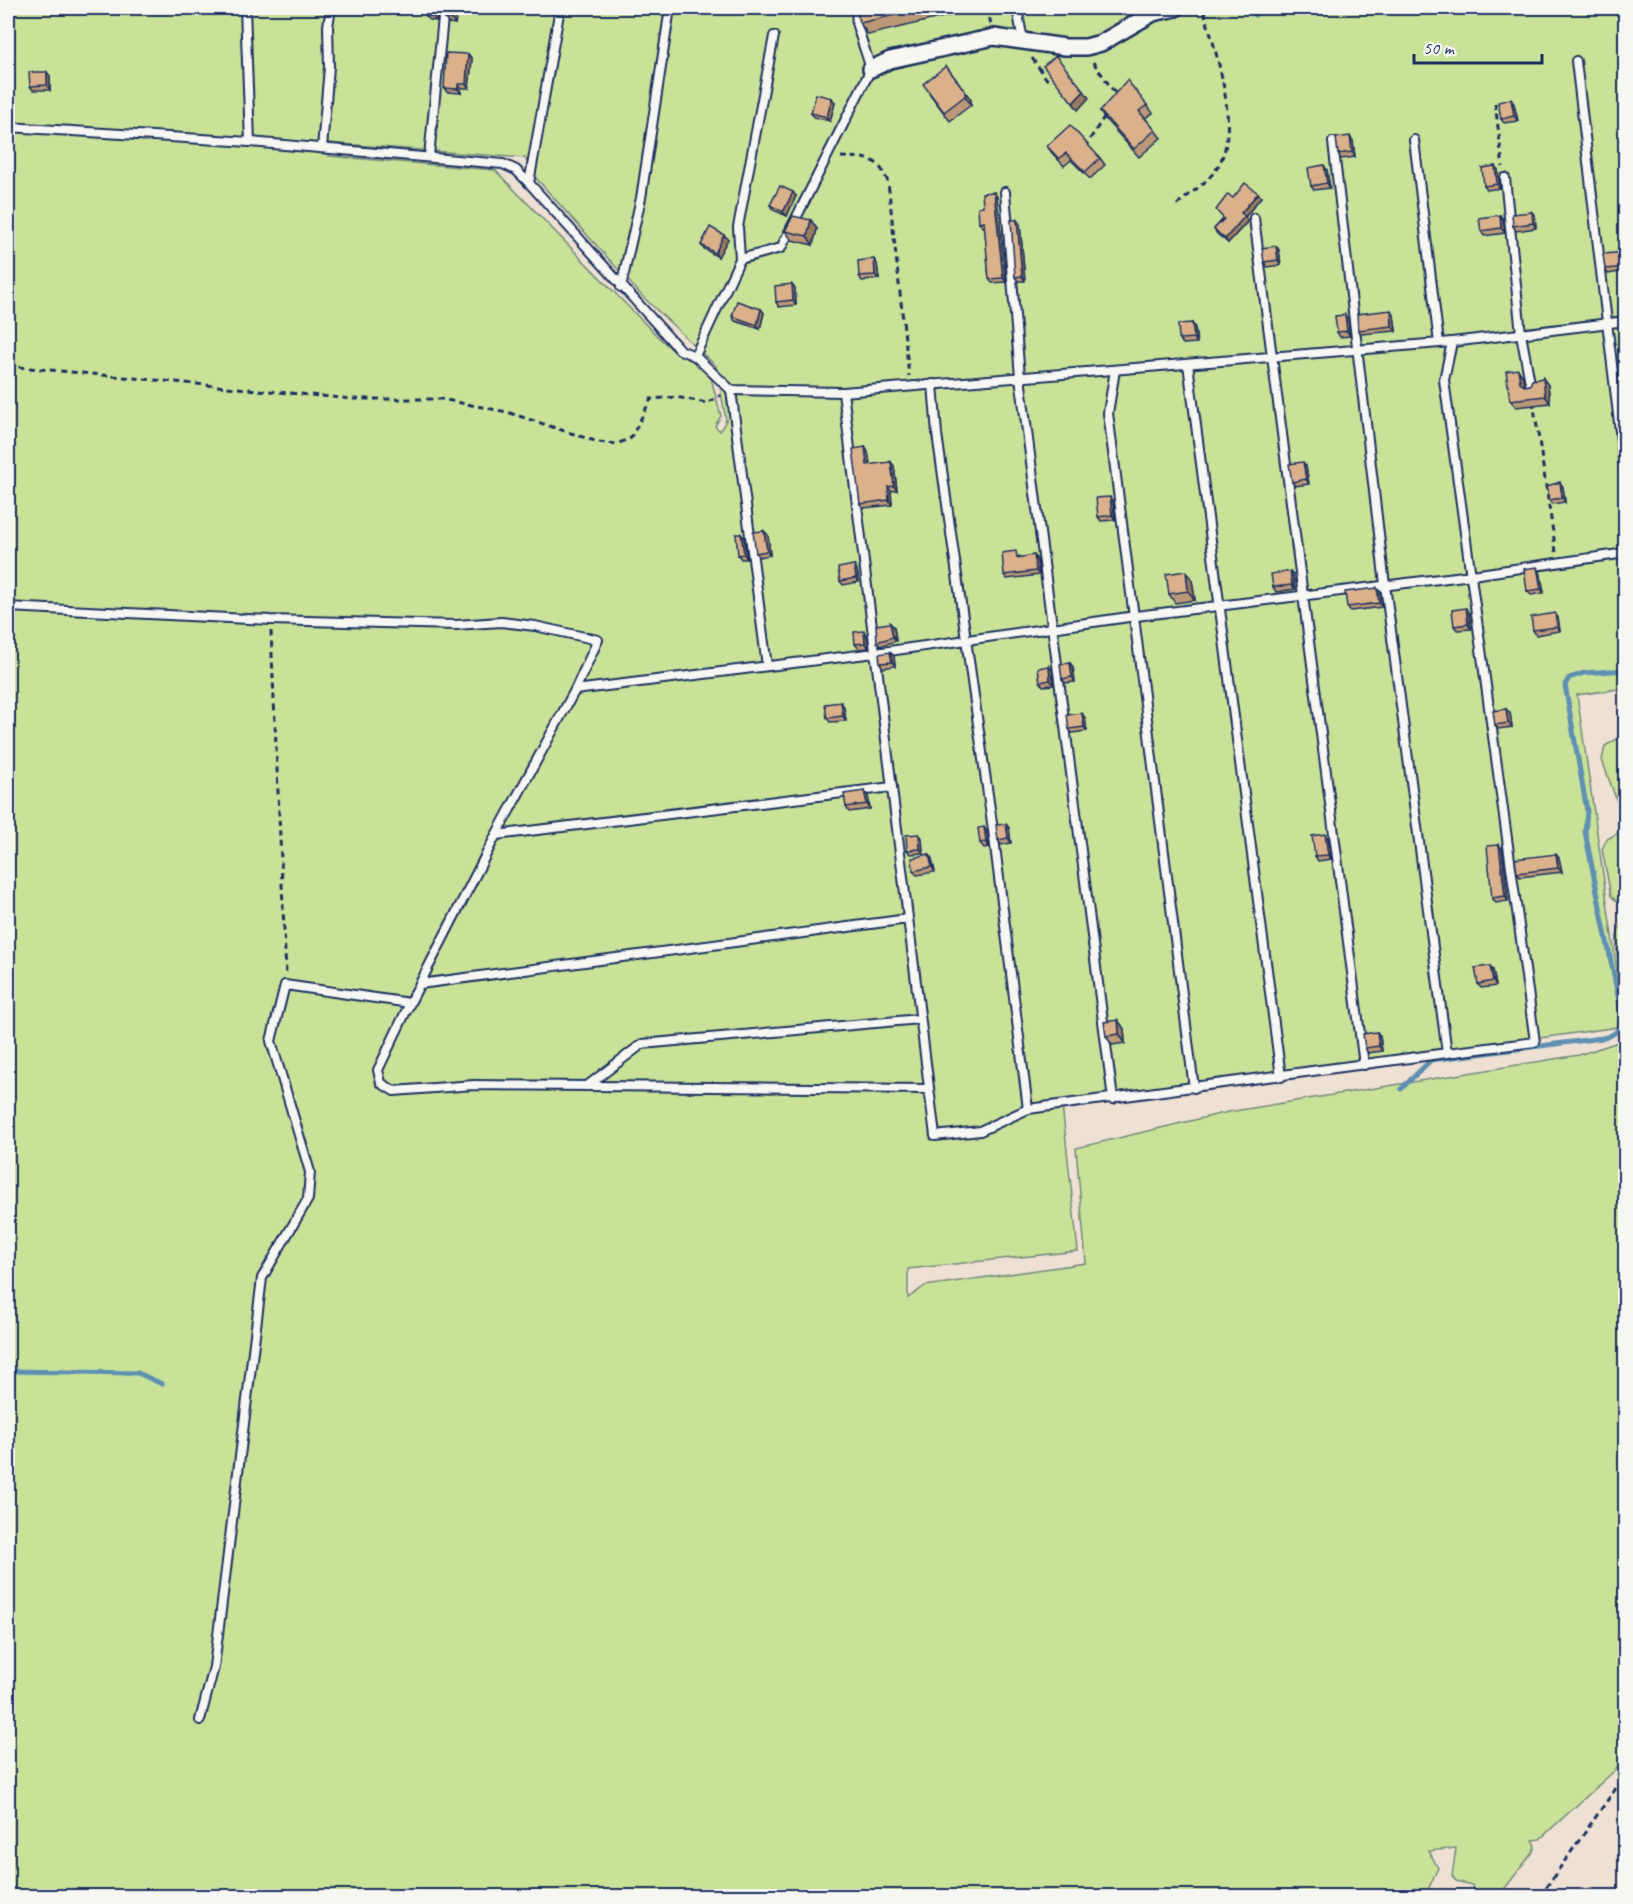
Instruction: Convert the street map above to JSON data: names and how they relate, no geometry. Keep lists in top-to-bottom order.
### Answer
{
  "scale_bar": "50 m"
}
